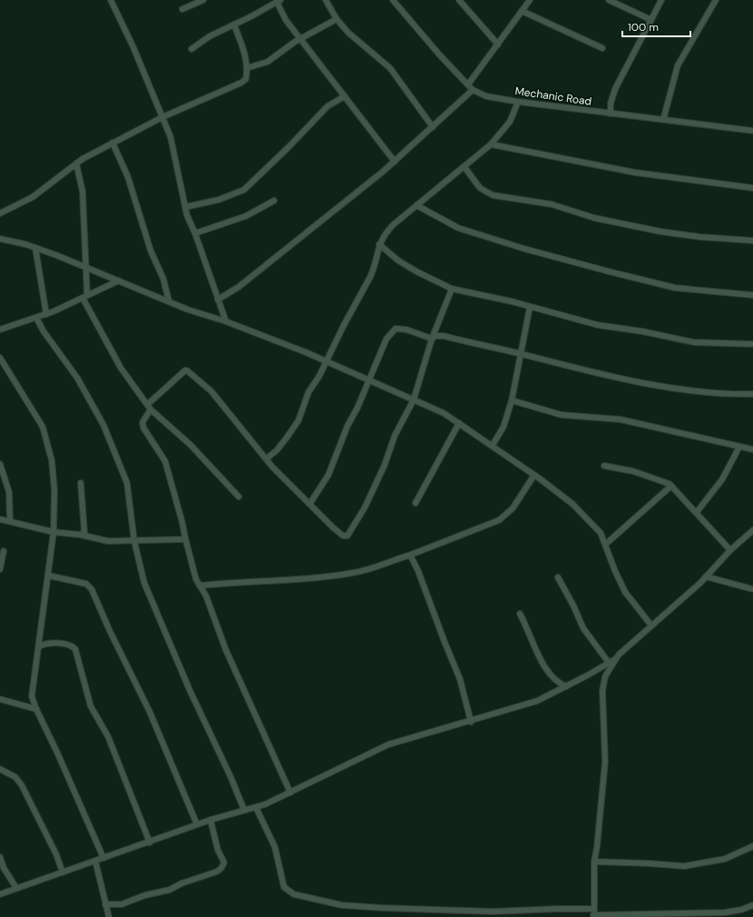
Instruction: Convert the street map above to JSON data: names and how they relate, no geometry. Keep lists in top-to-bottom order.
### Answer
{
  "streets": {
    "street": ["Mechanic Road"]
  },
  "scale_bar": "100 m"
}
